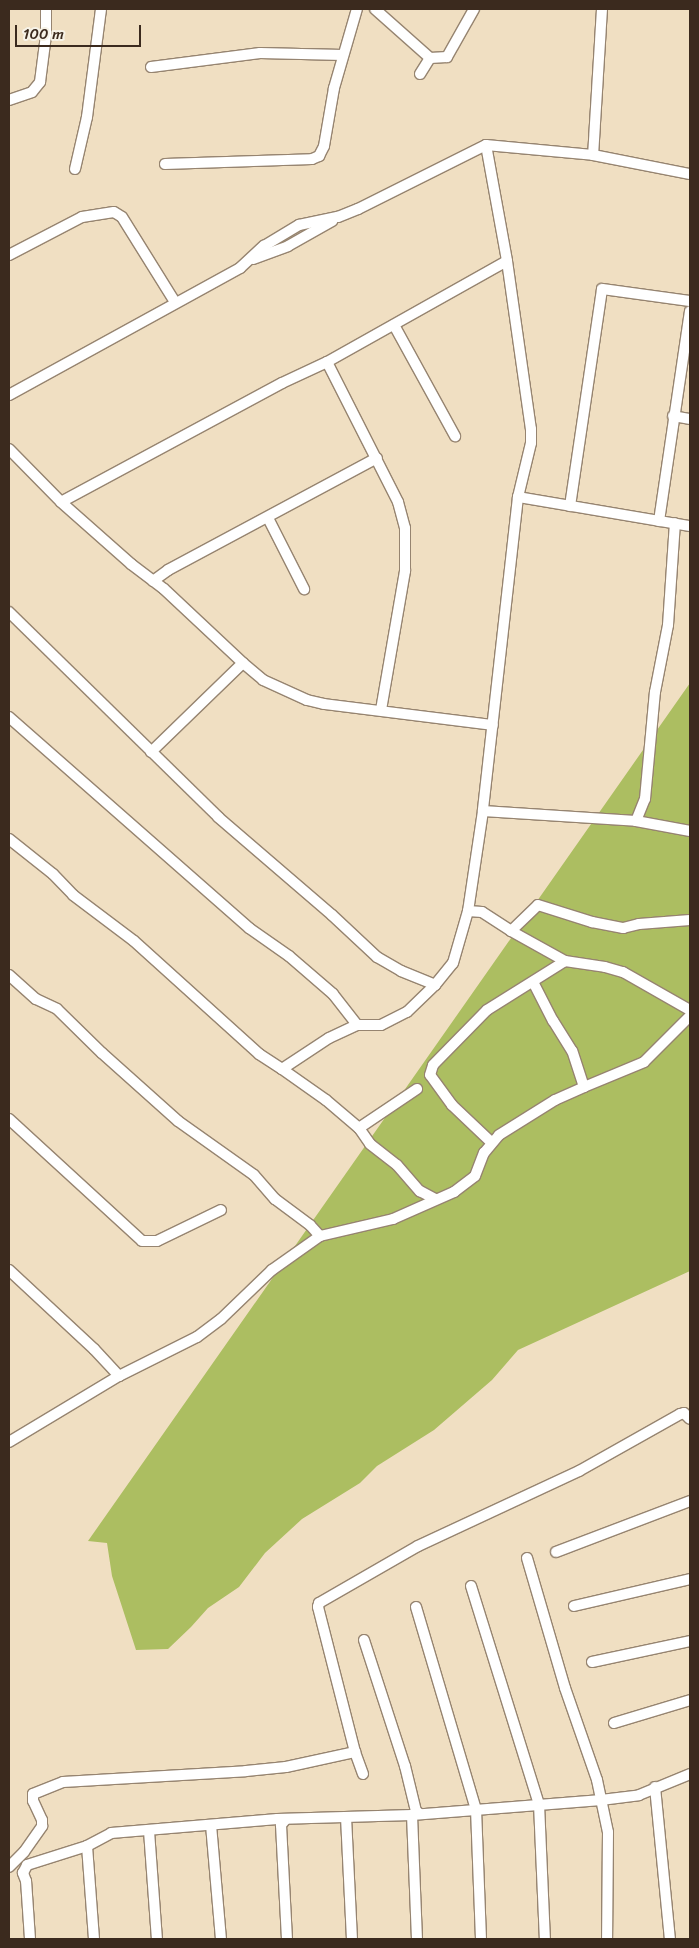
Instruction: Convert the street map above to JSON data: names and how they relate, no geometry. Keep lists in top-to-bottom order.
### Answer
{
  "scale_bar": "100 m"
}
